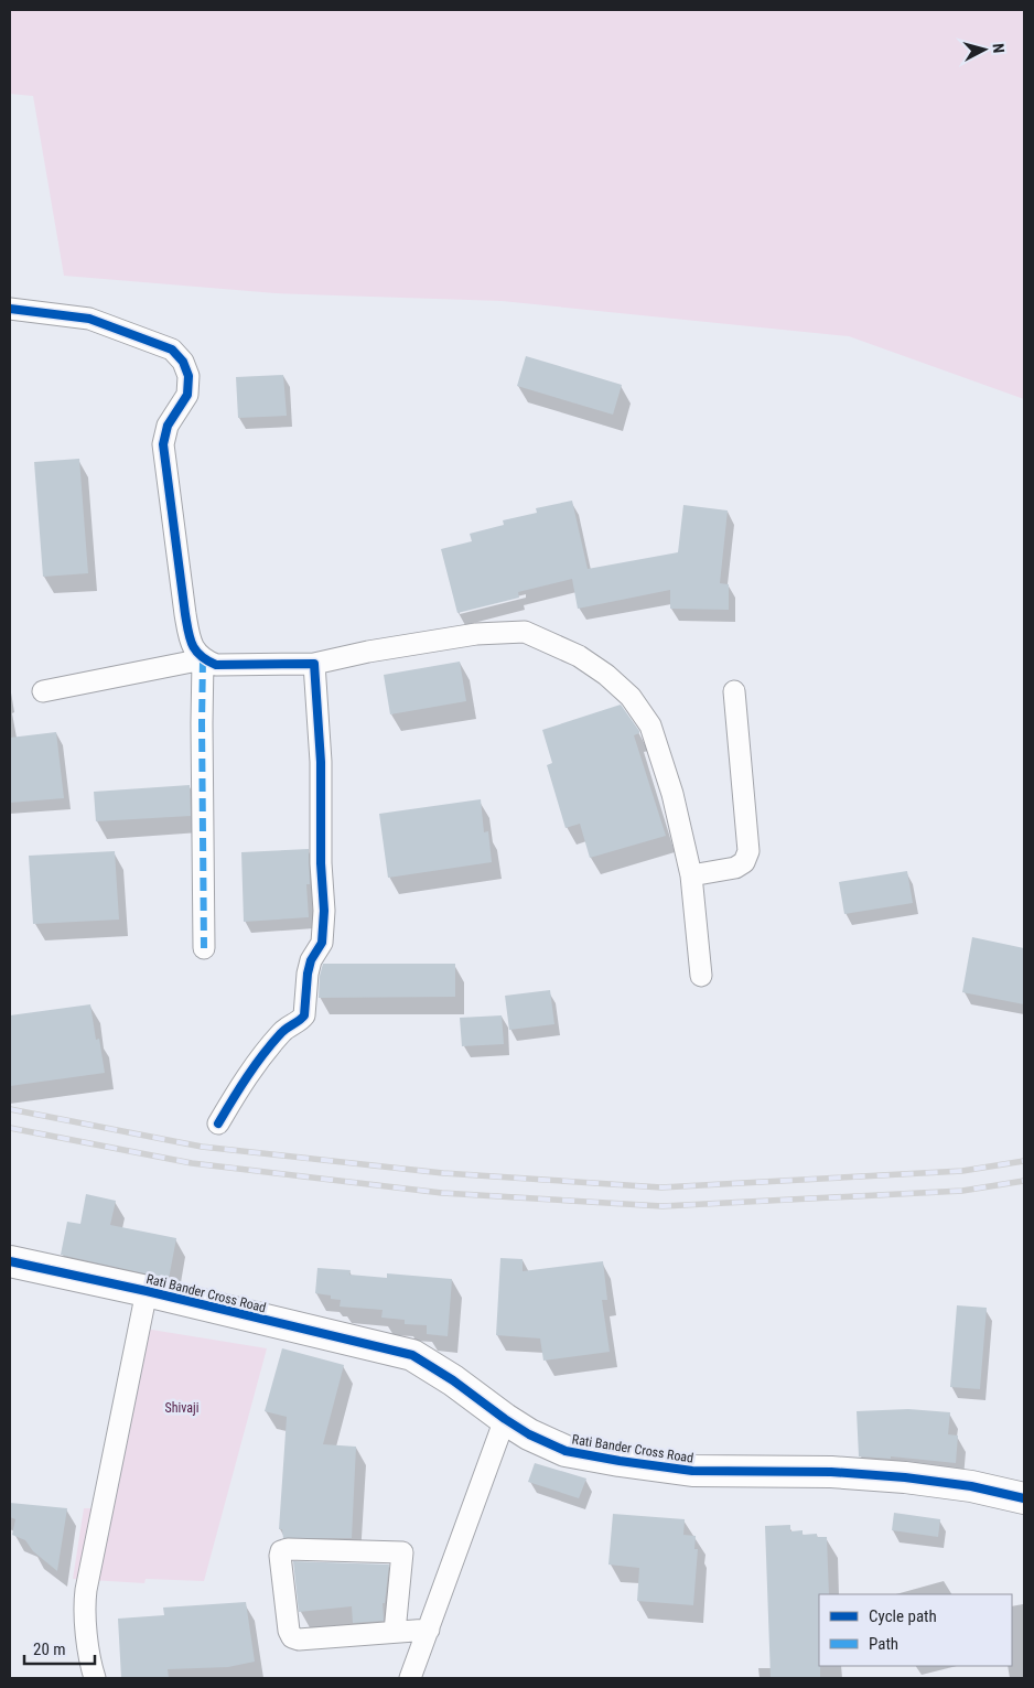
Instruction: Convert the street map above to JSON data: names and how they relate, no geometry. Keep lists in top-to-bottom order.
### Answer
{
  "streets": {
    "street": ["Rati Bander Cross Road"]
  },
  "parks": ["Shivaji"],
  "legend": ["Cycle path", "Path"],
  "scale_bar": "20 m",
  "north": "right"
}
